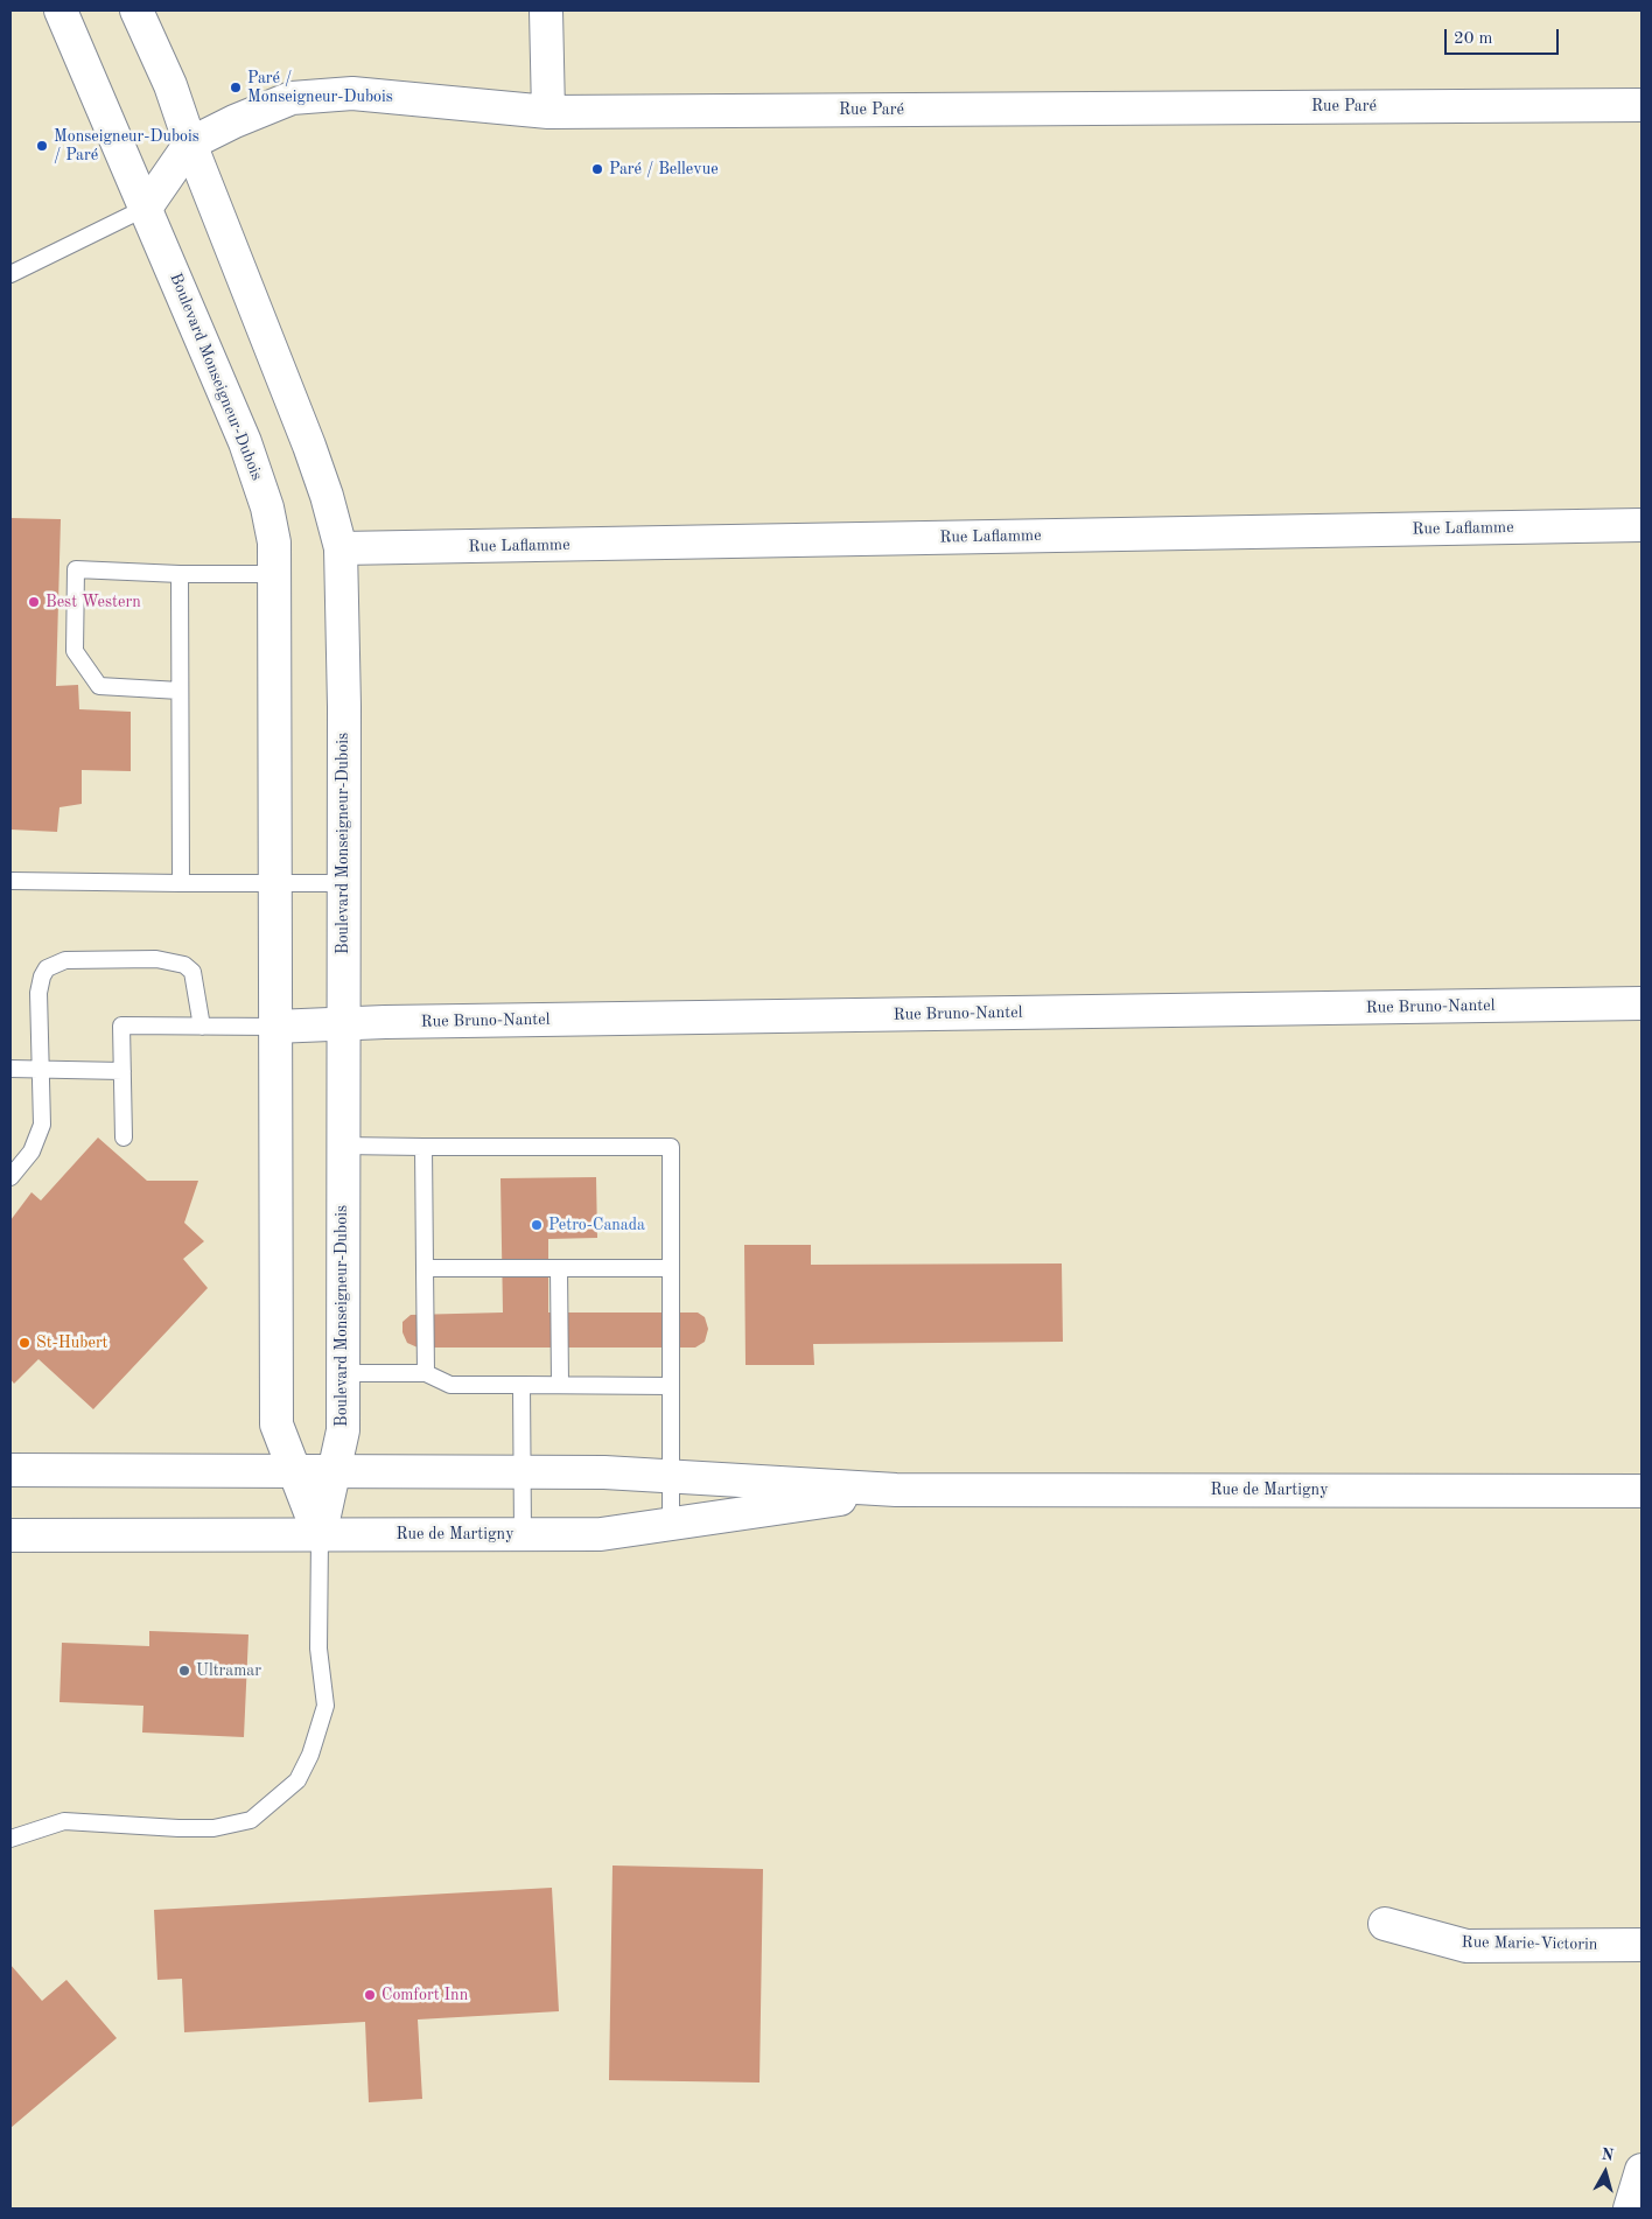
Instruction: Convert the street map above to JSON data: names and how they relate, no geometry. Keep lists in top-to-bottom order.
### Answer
{
  "streets": {
    "street": [
      "Rue Paré",
      "Boulevard Monseigneur-Dubois",
      "Rue Laflamme",
      "Rue Bruno-Nantel",
      "Rue de Martigny",
      "Rue Marie-Victorin"
    ]
  },
  "crossings": [
    ["Rue Paré", "Boulevard Monseigneur-Dubois"],
    ["Boulevard Monseigneur-Dubois", "Rue Laflamme"],
    ["Boulevard Monseigneur-Dubois", "Rue Bruno-Nantel"],
    ["Boulevard Monseigneur-Dubois", "Rue de Martigny"]
  ],
  "places": [
    "Paré / Monseigneur-Dubois",
    "Monseigneur-Dubois / Paré",
    "Paré / Bellevue",
    "Best Western",
    "Petro-Canada",
    "St-Hubert",
    "Ultramar",
    "Comfort Inn"
  ],
  "scale_bar": "20 m",
  "north": "top"
}
